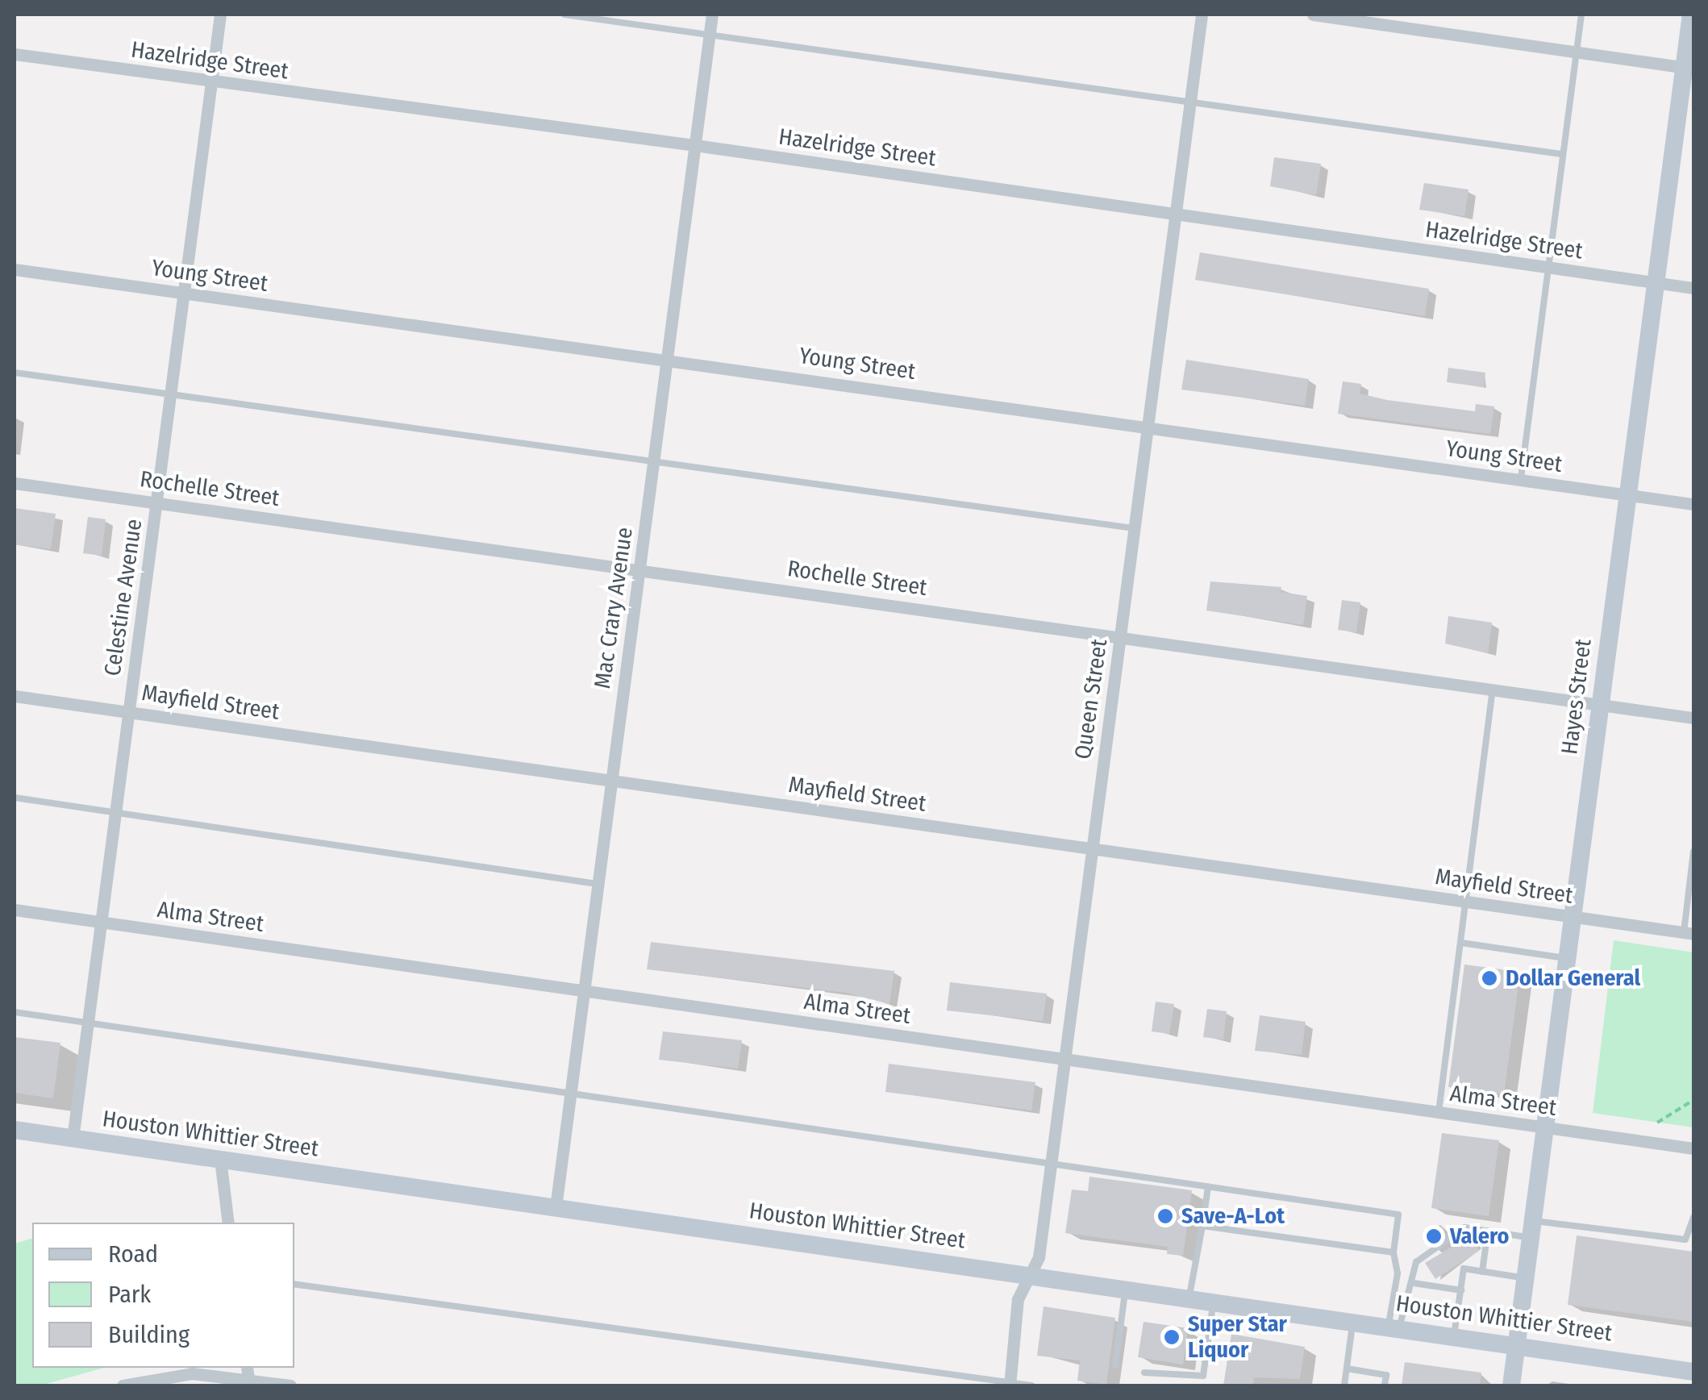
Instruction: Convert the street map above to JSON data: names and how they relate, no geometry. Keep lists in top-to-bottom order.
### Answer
{
  "streets": {
    "street": [
      "Hazelridge Street",
      "Young Street",
      "Rochelle Street",
      "Celestine Avenue",
      "Mac Crary Avenue",
      "Hayes Street",
      "Queen Street",
      "Mayfield Street",
      "Alma Street",
      "Houston Whittier Street"
    ]
  },
  "crossings": [
    ["Hazelridge Street", "Celestine Avenue"],
    ["Hazelridge Street", "Mac Crary Avenue"],
    ["Hazelridge Street", "Hayes Street"],
    ["Hazelridge Street", "Queen Street"],
    ["Young Street", "Celestine Avenue"],
    ["Young Street", "Mac Crary Avenue"],
    ["Young Street", "Hayes Street"],
    ["Young Street", "Queen Street"],
    ["Rochelle Street", "Celestine Avenue"],
    ["Rochelle Street", "Mac Crary Avenue"],
    ["Rochelle Street", "Hayes Street"],
    ["Rochelle Street", "Queen Street"],
    ["Celestine Avenue", "Mayfield Street"],
    ["Celestine Avenue", "Alma Street"],
    ["Celestine Avenue", "Houston Whittier Street"],
    ["Mac Crary Avenue", "Mayfield Street"],
    ["Mac Crary Avenue", "Alma Street"],
    ["Mac Crary Avenue", "Houston Whittier Street"],
    ["Hayes Street", "Mayfield Street"],
    ["Hayes Street", "Alma Street"],
    ["Hayes Street", "Houston Whittier Street"],
    ["Queen Street", "Mayfield Street"],
    ["Queen Street", "Alma Street"],
    ["Queen Street", "Houston Whittier Street"]
  ],
  "places": [
    "Dollar General",
    "Save-A-Lot",
    "Valero",
    "Super Star Liquor"
  ],
  "legend": ["Road", "Park", "Building"]
}
